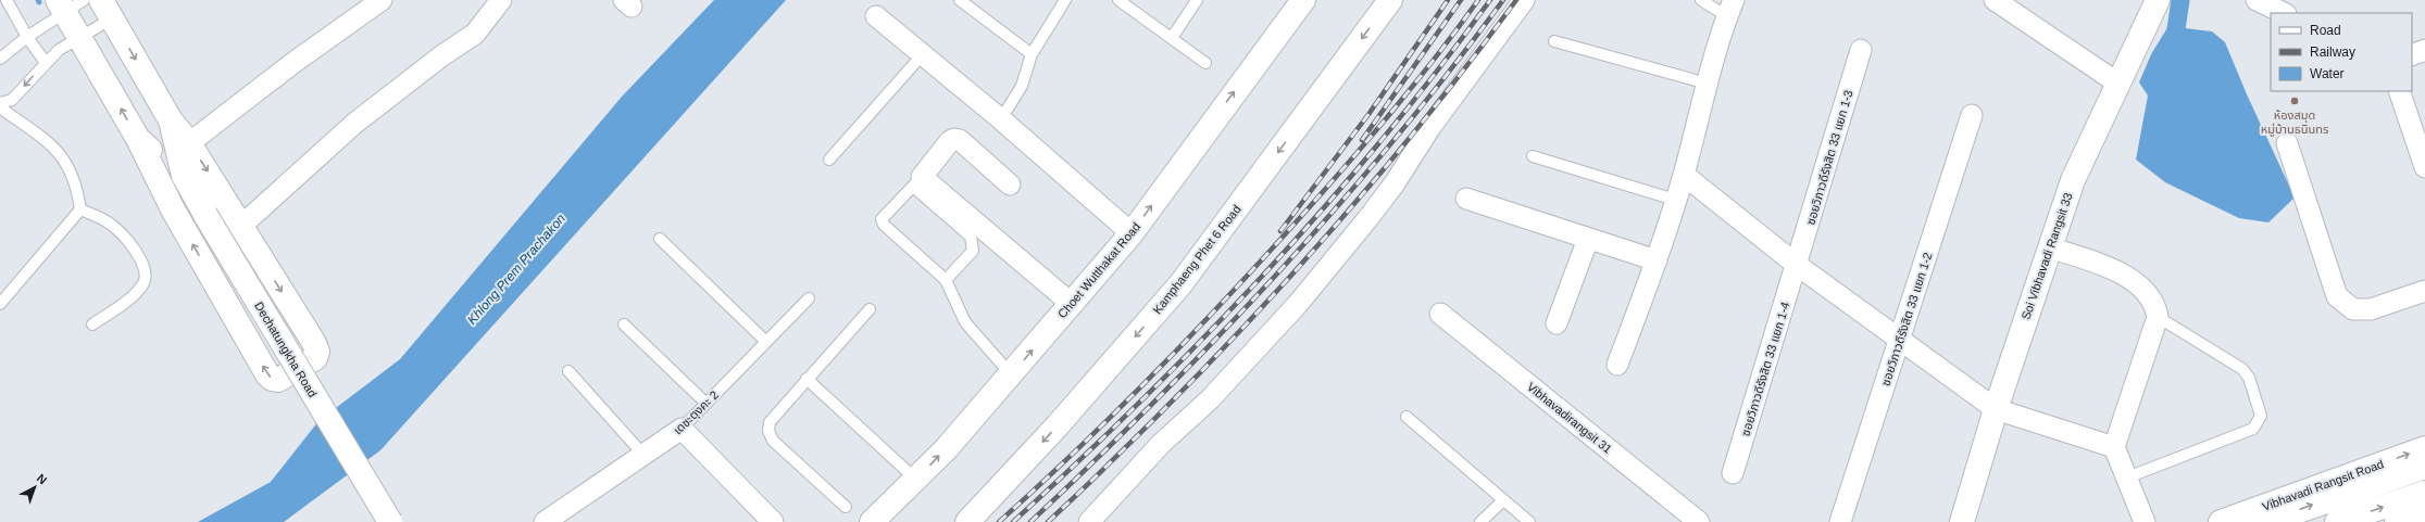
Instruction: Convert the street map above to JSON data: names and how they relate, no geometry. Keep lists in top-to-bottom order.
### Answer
{
  "streets": {
    "main road": [
      "Soi Vibhavadi Rangsit 33",
      "Kamphaeng Phet 6 Road",
      "Choet Wutthakat Road",
      "Dechatungkha Road",
      "Vibhavadi Rangsit Road"
    ],
    "street": [
      "ซอยวิภาวดีรังสิต 33 แยก 1-3",
      "ซอยวิภาวดีรังสิต 33 แยก 1-2",
      "ซอยวิภาวดีรังสิต 33 แยก 1-4",
      "เดชะตุงคะ 2",
      "Vibhavadirangsit 31"
    ]
  },
  "crossings": [
    ["ซอยวิภาวดีรังสิต 33 แยก 1-3", "ซอยวิภาวดีรังสิต 33 แยก 1-4"]
  ],
  "one_way": ["Kamphaeng Phet 6 Road", "Choet Wutthakat Road"],
  "water": ["Khlong Prem Prachakon"],
  "places": ["ห้องสมุด หมู่บ้านธนินทร"],
  "legend": ["Road", "Railway", "Water"],
  "north": "top right"
}
